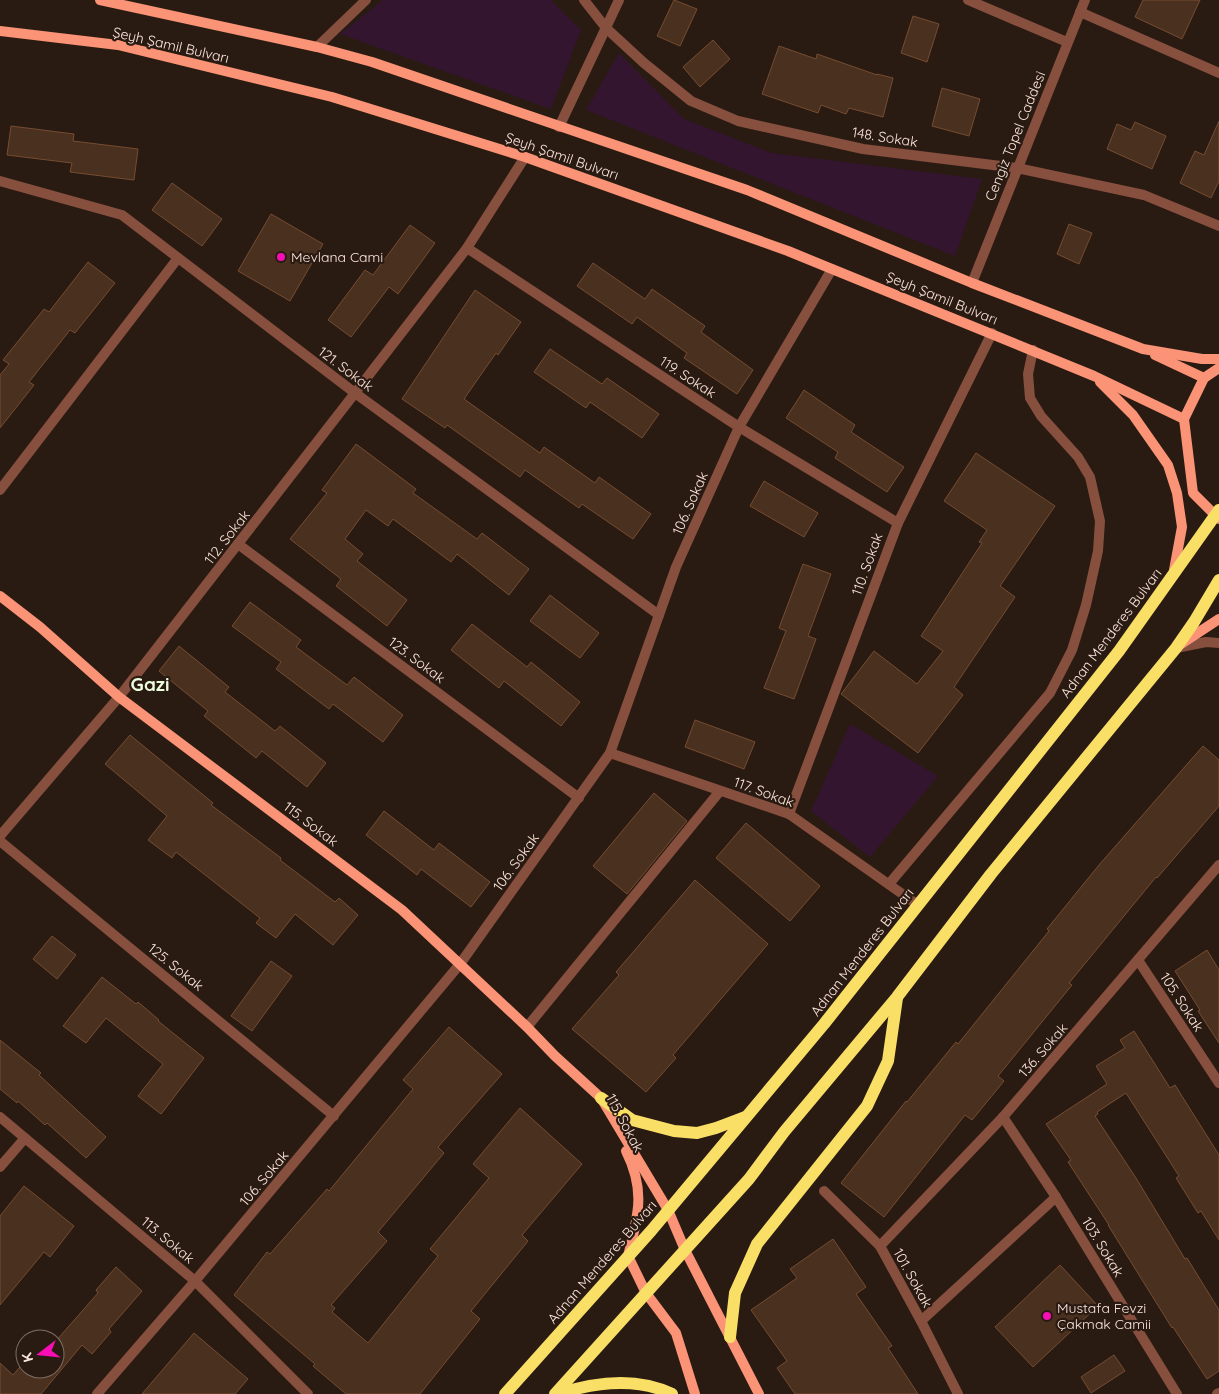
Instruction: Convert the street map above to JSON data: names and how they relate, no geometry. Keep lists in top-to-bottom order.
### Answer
{
  "streets": {
    "main road": ["Şeyh Şamil Bulvarı", "Adnan Menderes Bulvarı", "115. Sokak"],
    "street": [
      "Cengiz Topel Caddesi",
      "148. Sokak",
      "121. Sokak",
      "119. Sokak",
      "106. Sokak",
      "112. Sokak",
      "110. Sokak",
      "123. Sokak",
      "117. Sokak",
      "125. Sokak",
      "105. Sokak",
      "136. Sokak",
      "113. Sokak",
      "103. Sokak",
      "101. Sokak"
    ]
  },
  "crossings": [
    ["Şeyh Şamil Bulvarı", "Cengiz Topel Caddesi"],
    ["Şeyh Şamil Bulvarı", "106. Sokak"],
    ["Şeyh Şamil Bulvarı", "112. Sokak"],
    ["Şeyh Şamil Bulvarı", "110. Sokak"],
    ["Cengiz Topel Caddesi", "148. Sokak"],
    ["121. Sokak", "106. Sokak"],
    ["121. Sokak", "112. Sokak"],
    ["119. Sokak", "106. Sokak"],
    ["119. Sokak", "112. Sokak"],
    ["119. Sokak", "110. Sokak"],
    ["106. Sokak", "123. Sokak"],
    ["106. Sokak", "117. Sokak"],
    ["106. Sokak", "115. Sokak"],
    ["106. Sokak", "125. Sokak"],
    ["106. Sokak", "113. Sokak"],
    ["112. Sokak", "123. Sokak"],
    ["112. Sokak", "115. Sokak"],
    ["110. Sokak", "117. Sokak"],
    ["Adnan Menderes Bulvarı", "117. Sokak"],
    ["Adnan Menderes Bulvarı", "115. Sokak"],
    ["105. Sokak", "136. Sokak"],
    ["136. Sokak", "103. Sokak"],
    ["136. Sokak", "101. Sokak"]
  ],
  "districts": ["Gazi"],
  "places": ["Mevlana Cami", "Mustafa Fevzi Çakmak Camii"],
  "north": "left"
}
